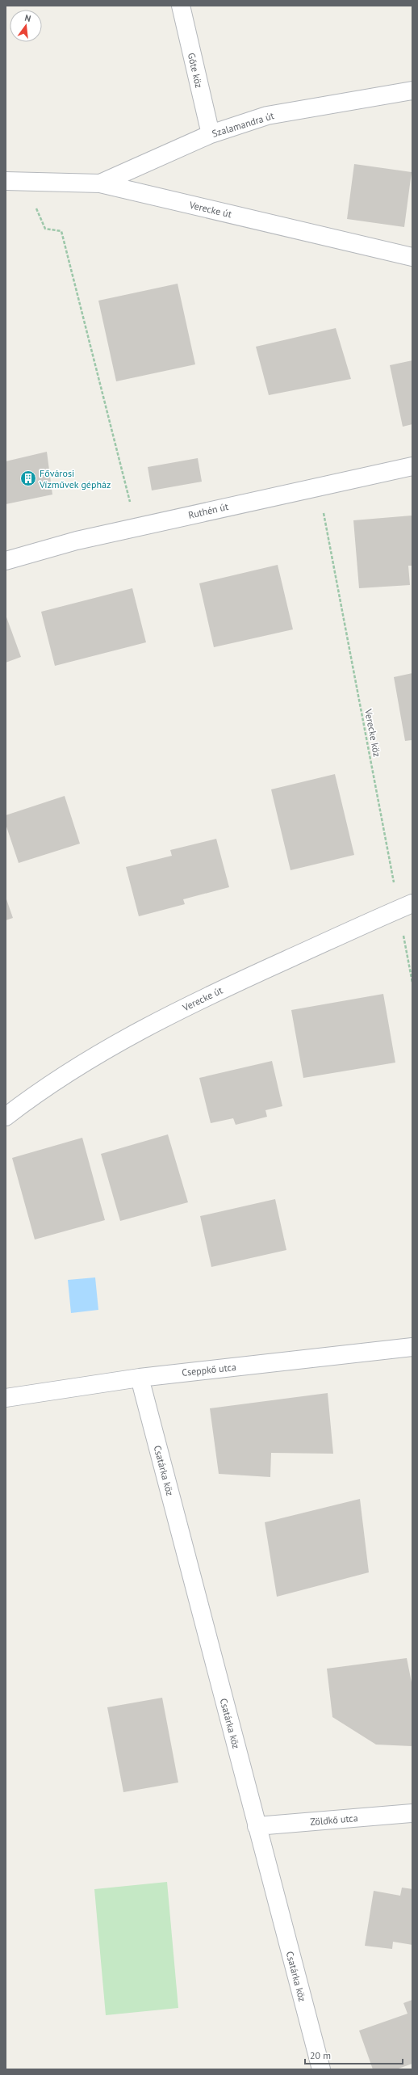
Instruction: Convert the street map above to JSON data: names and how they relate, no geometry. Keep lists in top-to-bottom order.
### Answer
{
  "streets": {
    "street": [
      "Gőte köz",
      "Szalamandra út",
      "Verecke út",
      "Ruthén út",
      "Cseppkő utca",
      "Csatárka köz",
      "Zöldkő utca"
    ],
    "path": ["Verecke köz"]
  },
  "crossings": [
    ["Gőte köz", "Szalamandra út"],
    ["Szalamandra út", "Verecke út"],
    ["Verecke út", "Verecke köz"],
    ["Ruthén út", "Verecke köz"],
    ["Cseppkő utca", "Csatárka köz"],
    ["Csatárka köz", "Zöldkő utca"]
  ],
  "places": {
    "building": ["Fővárosi Vízművek gépház"]
  },
  "scale_bar": "20 m",
  "north": "top"
}
